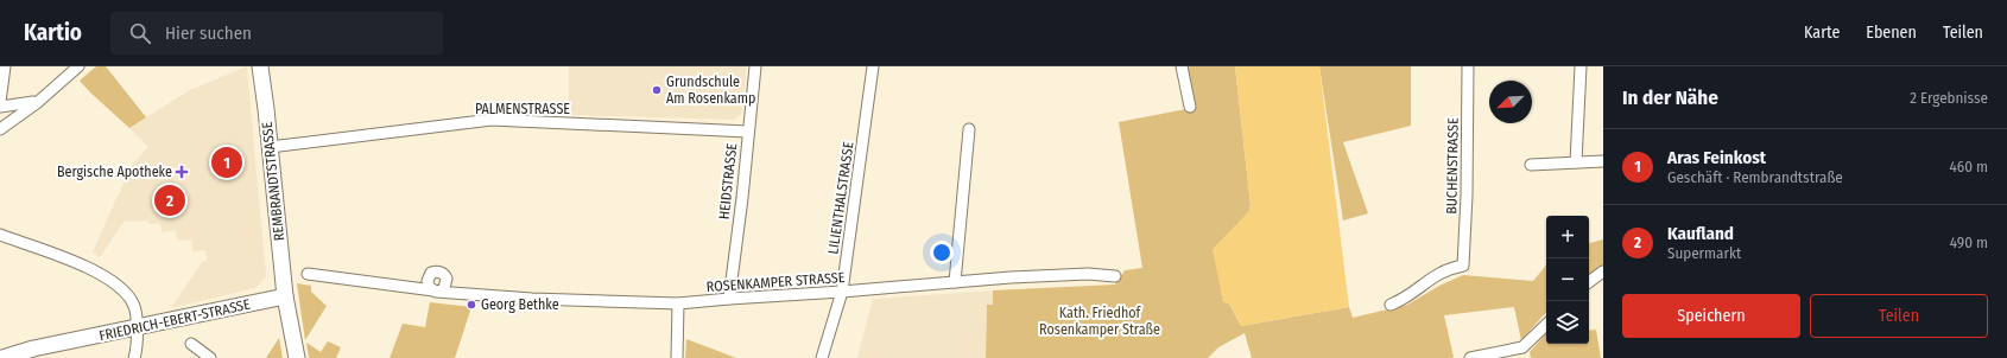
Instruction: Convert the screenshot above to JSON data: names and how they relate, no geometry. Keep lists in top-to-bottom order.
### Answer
{
  "streets": {
    "main road": ["REMBRANDTSTRASSE", "FRIEDRICH-EBERT-STRASSE"],
    "street": [
      "PALMENSTRASSE",
      "BUCHENSTRASSE",
      "HEIDSTRASSE",
      "LILIENTHALSTRASSE",
      "ROSENKAMPER STRASSE"
    ]
  },
  "crossings": [
    ["PALMENSTRASSE", "REMBRANDTSTRASSE"],
    ["PALMENSTRASSE", "HEIDSTRASSE"],
    ["REMBRANDTSTRASSE", "FRIEDRICH-EBERT-STRASSE"],
    ["HEIDSTRASSE", "ROSENKAMPER STRASSE"],
    ["LILIENTHALSTRASSE", "ROSENKAMPER STRASSE"]
  ],
  "parks": ["Kath. Friedhof Rosenkamper Straße"],
  "places": {
    "other": ["Grundschule Am Rosenkamp", "Georg Bethke"],
    "health": ["Bergische Apotheke"]
  },
  "north": "bottom left",
  "page": {
    "header": "Kartio",
    "search": "Hier suchen",
    "nav": ["Karte", "Ebenen", "Teilen"],
    "heading": ["In der Nähe", "2 Ergebnisse"],
    "list": [
      {
        "mark": "1",
        "name": "Aras Feinkost",
        "note": "Geschäft · Rembrandtstraße",
        "value": "460 m"
      },
      {
        "mark": "2",
        "name": "Kaufland",
        "note": "Supermarkt",
        "value": "490 m"
      }
    ],
    "pins": ["1", "2"],
    "map_buttons": ["+", "−"],
    "buttons": ["Speichern", "Teilen"]
  }
}
